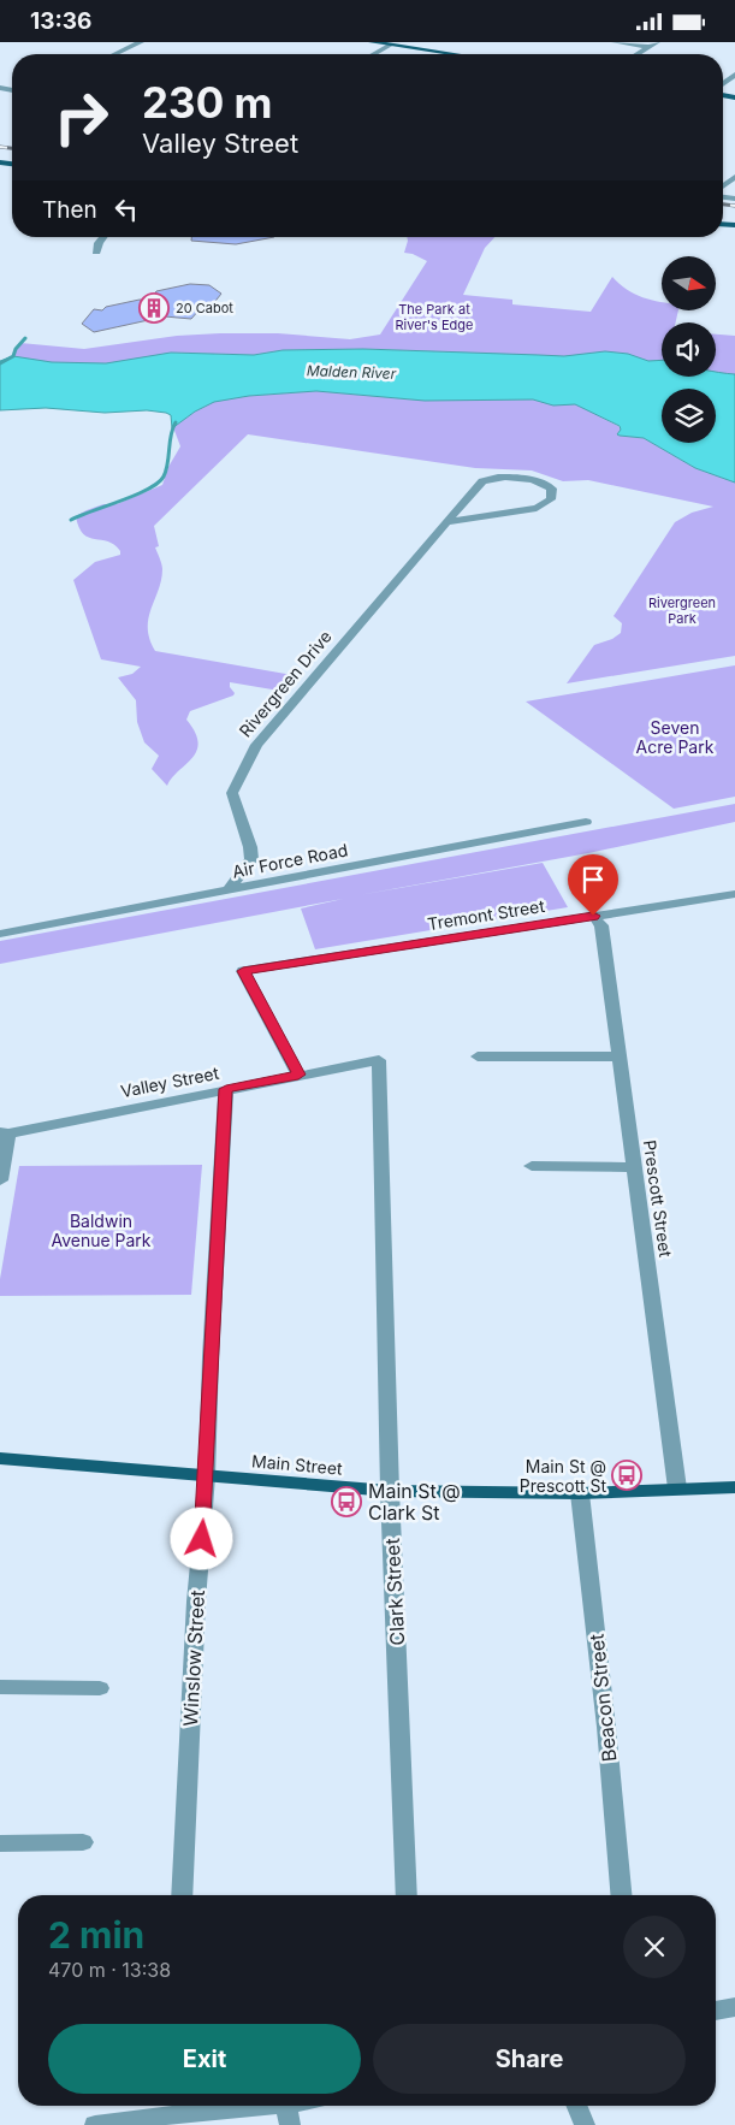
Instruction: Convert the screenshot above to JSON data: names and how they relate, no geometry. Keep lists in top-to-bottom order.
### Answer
{
  "streets": {
    "main road": ["Main Street"],
    "street": [
      "Rivergreen Drive",
      "Air Force Road",
      "Tremont Street",
      "Valley Street",
      "Prescott Street",
      "Clark Street",
      "Winslow Street",
      "Beacon Street"
    ]
  },
  "crossings": [
    ["Rivergreen Drive", "Air Force Road"],
    ["Tremont Street", "Valley Street"],
    ["Tremont Street", "Prescott Street"],
    ["Valley Street", "Clark Street"],
    ["Valley Street", "Winslow Street"],
    ["Prescott Street", "Main Street"],
    ["Main Street", "Clark Street"],
    ["Main Street", "Winslow Street"],
    ["Main Street", "Beacon Street"]
  ],
  "water": ["Malden River"],
  "parks": [
    "The Park at River's Edge",
    "Rivergreen Park",
    "Seven Acre Park",
    "Baldwin Avenue Park"
  ],
  "places": {
    "building": ["20 Cabot"],
    "bus stop": ["Main St @ Prescott St", "Main St @ Clark St"]
  },
  "north": "right",
  "page": {
    "status": "13:36",
    "turn": ["230 m", "Valley Street"],
    "then": "Then",
    "heading": ["2 min", "470 m · 13:38"],
    "buttons": ["Exit", "Share"]
  }
}
